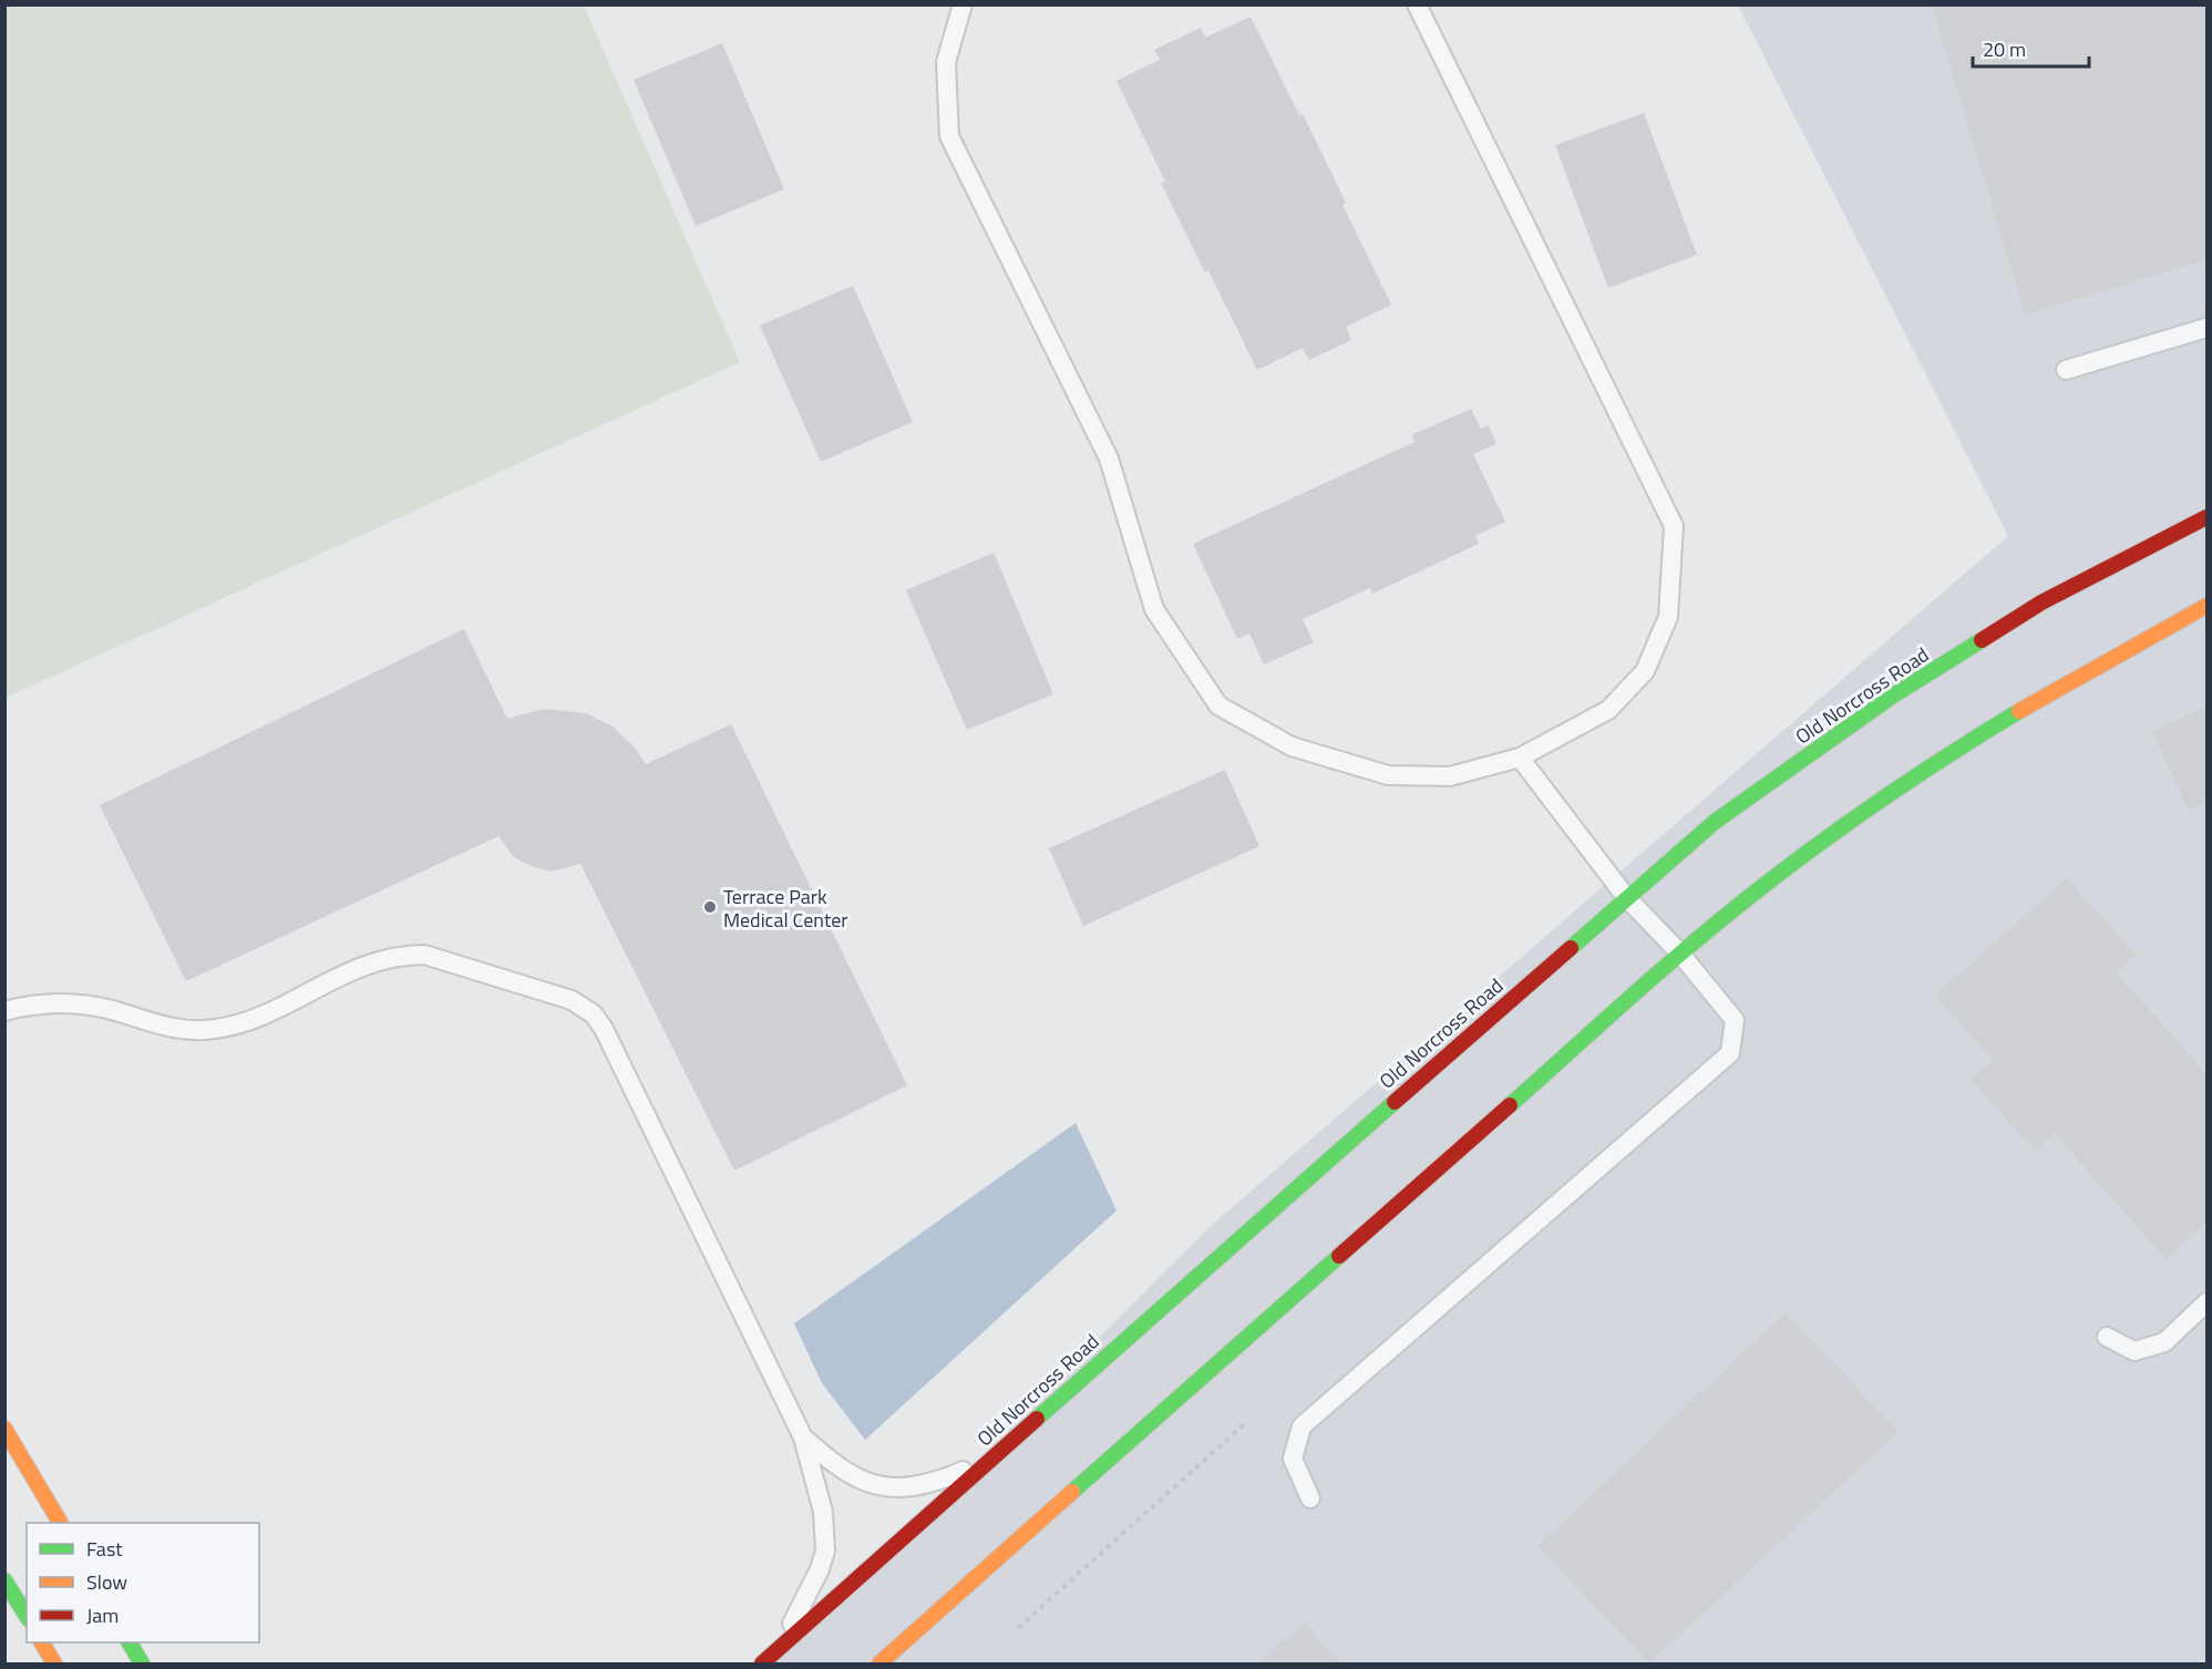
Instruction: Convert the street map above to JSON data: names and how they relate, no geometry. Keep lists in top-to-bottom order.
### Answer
{
  "streets": {
    "main road": ["Old Norcross Road"]
  },
  "places": ["Terrace Park Medical Center"],
  "legend": ["Fast", "Slow", "Jam"],
  "scale_bar": "20 m"
}
